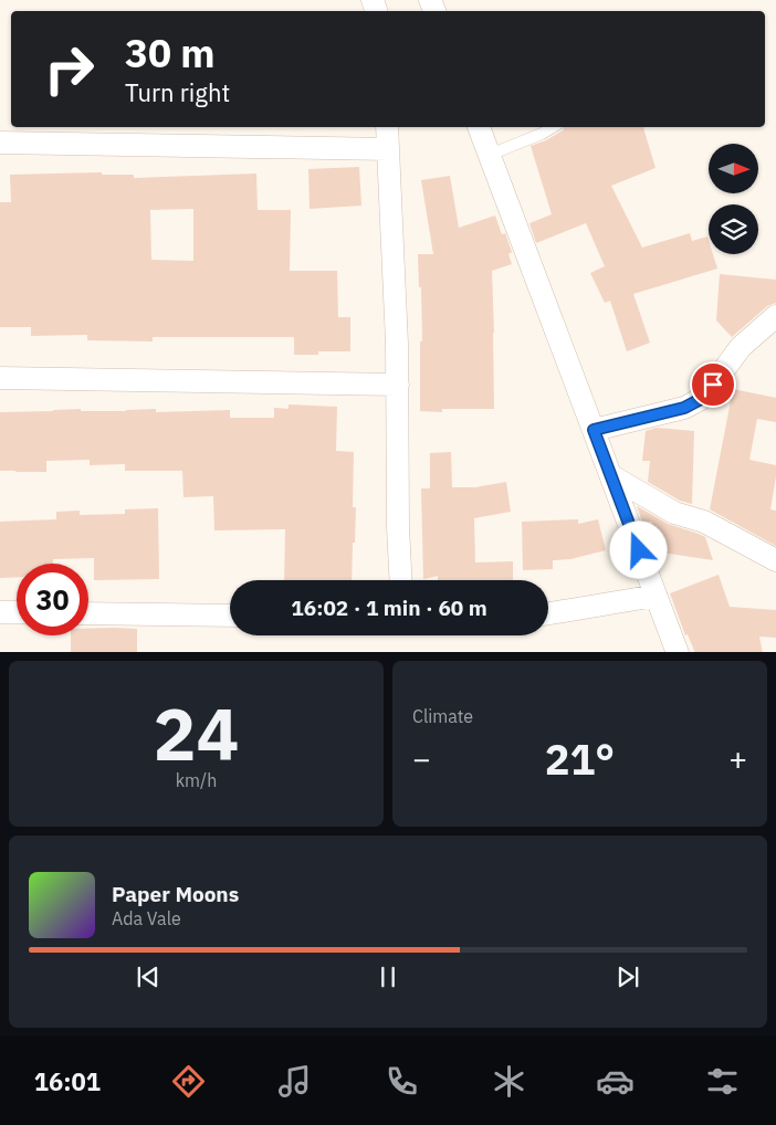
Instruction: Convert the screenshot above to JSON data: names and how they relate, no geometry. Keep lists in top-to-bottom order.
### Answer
{
  "north": "right",
  "page": {
    "turn": ["30 m", "Turn right"],
    "limit": "30",
    "trip": "16:02 · 1 min · 60 m",
    "tile": [
      ["24", "km/h"],
      "Climate"
    ],
    "heat": ["−", "21°", "+"],
    "song": ["Paper Moons", "Ada Vale"],
    "tabs": "16:01"
  }
}
